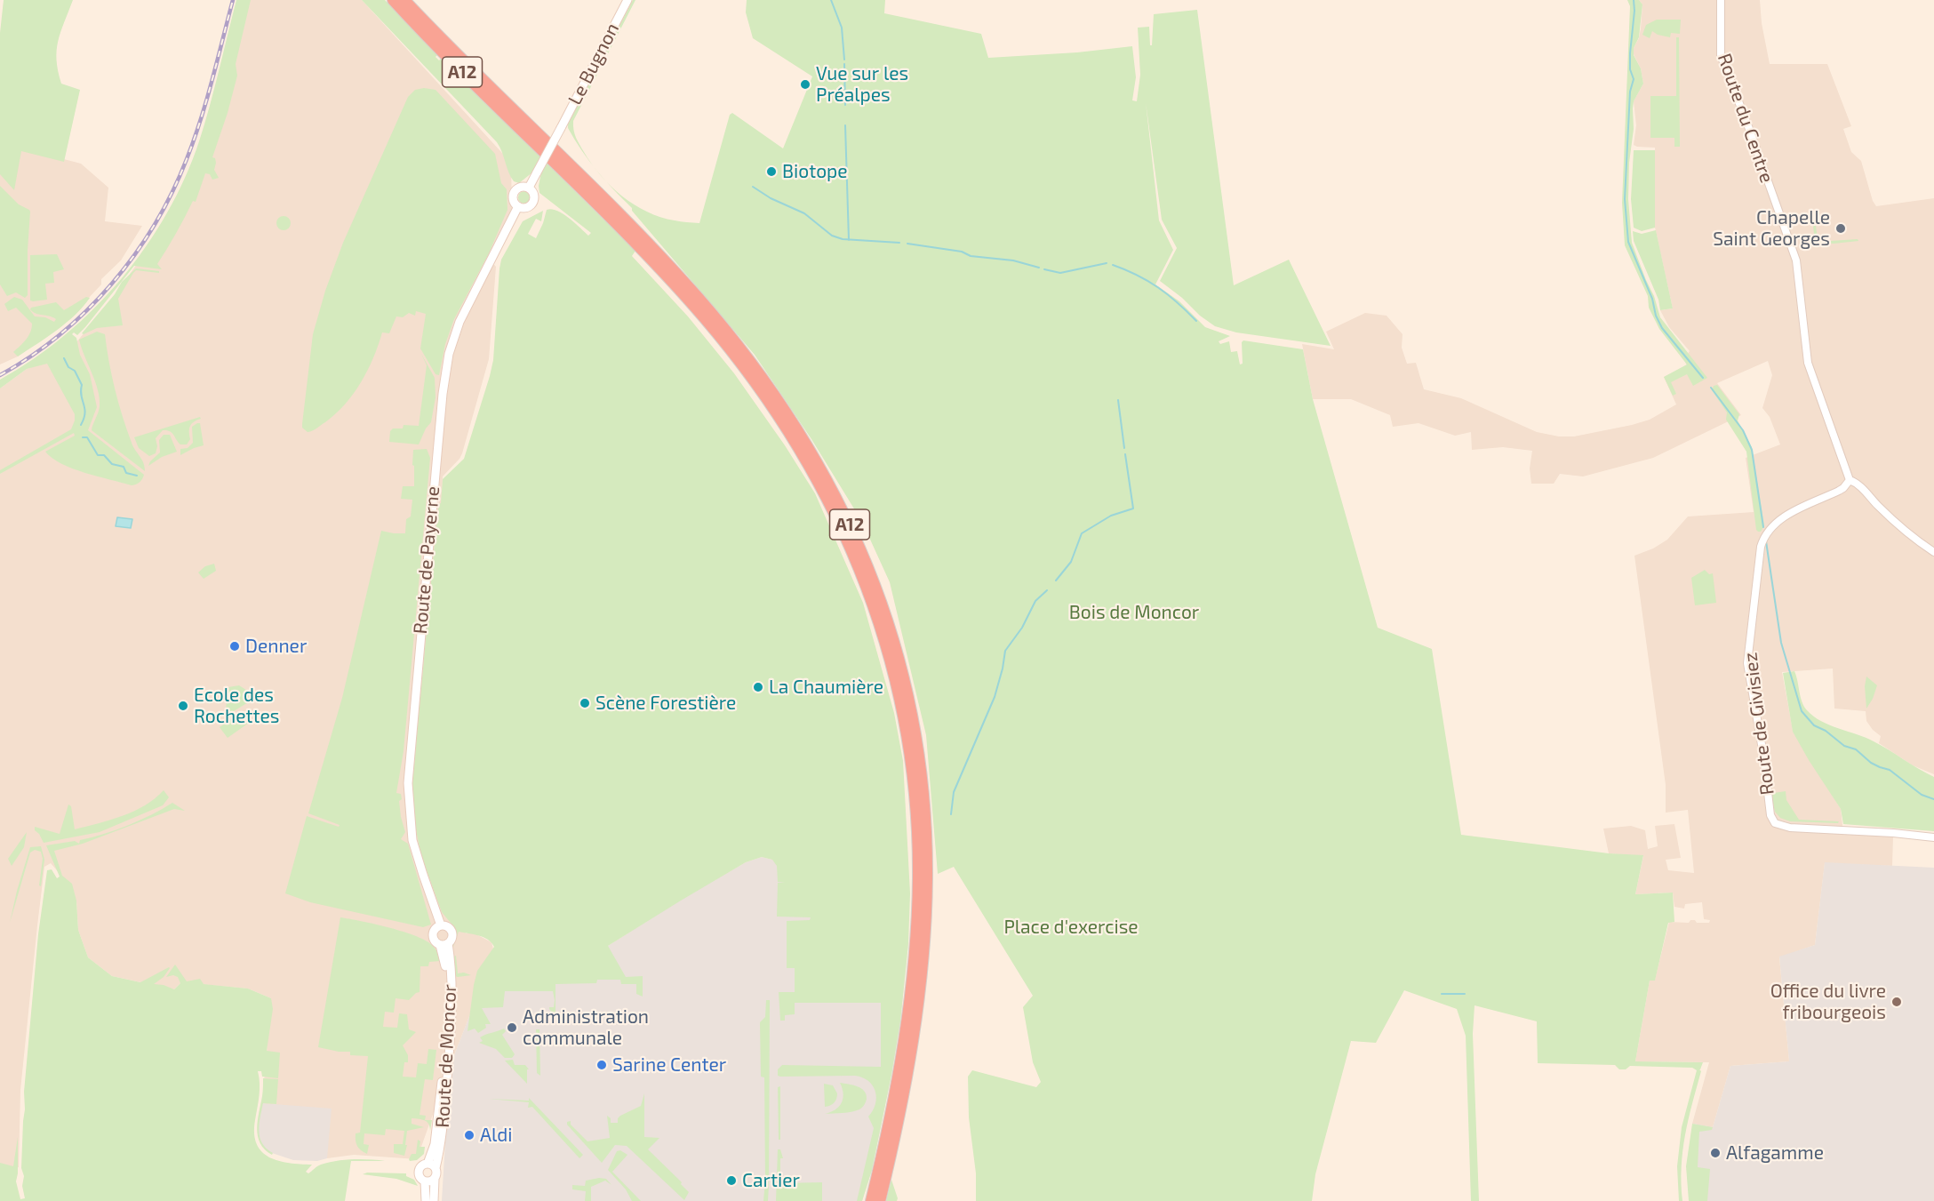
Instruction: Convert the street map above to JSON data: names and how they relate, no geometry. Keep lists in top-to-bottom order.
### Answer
{
  "streets": {
    "highway": ["A12"],
    "main road": ["Le Bugnon", "Route de Payerne", "Route de Moncor"],
    "street": ["Route du Centre", "Route de Givisiez"]
  },
  "crossings": [
    ["Le Bugnon", "Route de Payerne"],
    ["Route du Centre", "Route de Givisiez"],
    ["Route de Payerne", "Route de Moncor"]
  ],
  "parks": ["Bois de Moncor", "Place d'exercise"],
  "places": [
    "Vue sur les Préalpes",
    "Biotope",
    "Chapelle Saint Georges",
    "Denner",
    "La Chaumière",
    "Scène Forestière",
    "Ecole des Rochettes",
    "Office du livre fribourgeois",
    "Administration communale",
    "Sarine Center",
    "Aldi",
    "Alfagamme",
    "Cartier"
  ]
}
